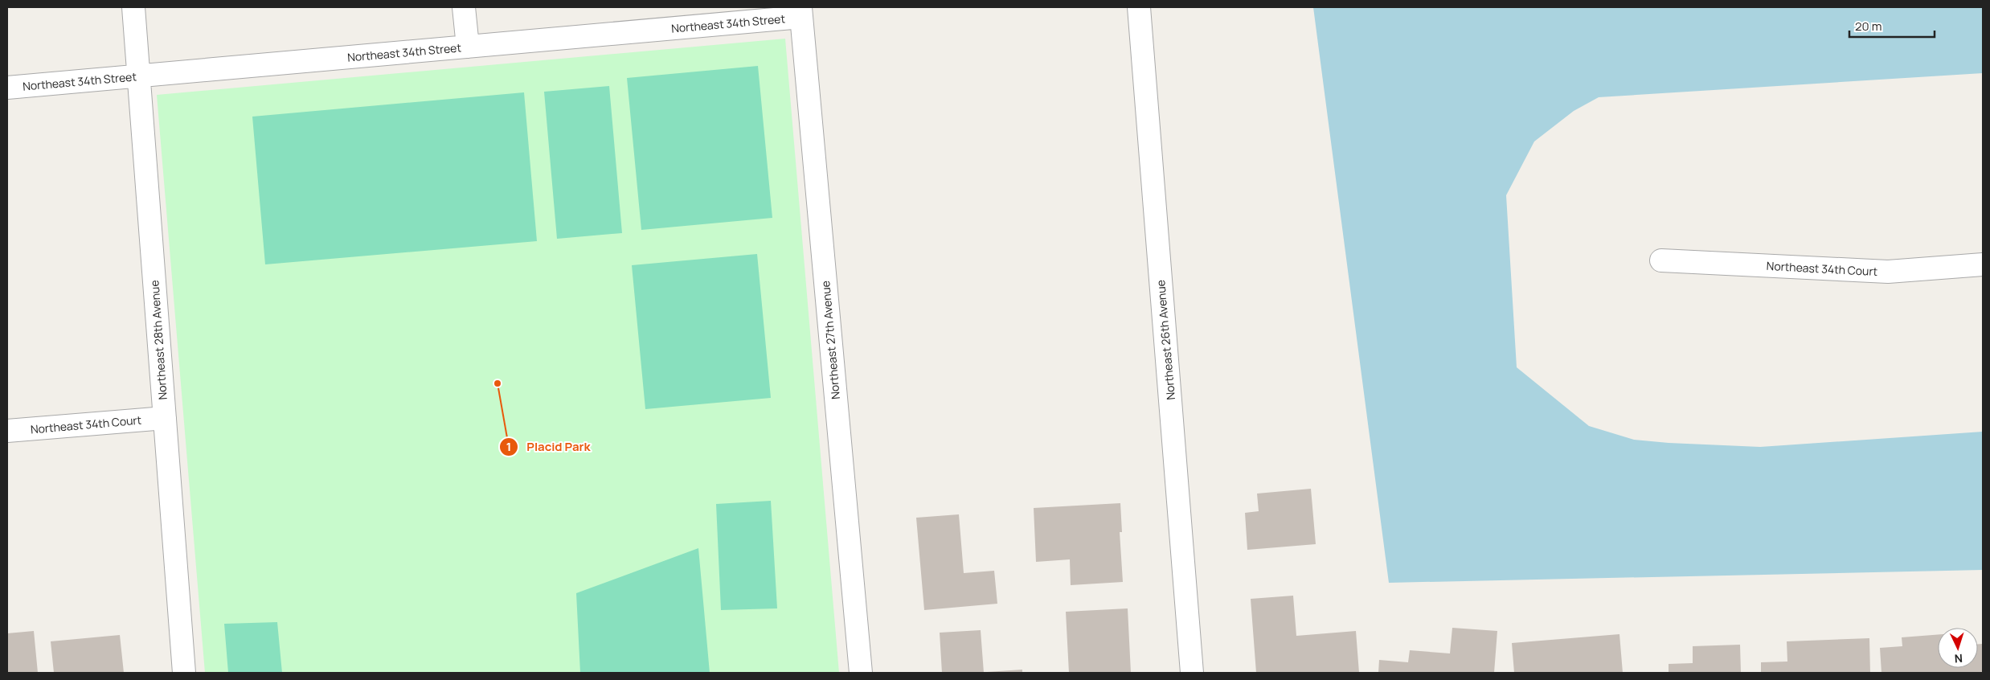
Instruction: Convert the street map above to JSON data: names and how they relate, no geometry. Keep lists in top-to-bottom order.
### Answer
{
  "streets": {
    "street": [
      "Northeast 34th Street",
      "Northeast 34th Court",
      "Northeast 28th Avenue",
      "Northeast 27th Avenue",
      "Northeast 26th Avenue"
    ]
  },
  "crossings": [
    ["Northeast 34th Street", "Northeast 28th Avenue"],
    ["Northeast 34th Street", "Northeast 27th Avenue"],
    ["Northeast 34th Court", "Northeast 28th Avenue"]
  ],
  "places": ["Placid Park"],
  "scale_bar": "20 m",
  "north": "bottom"
}
